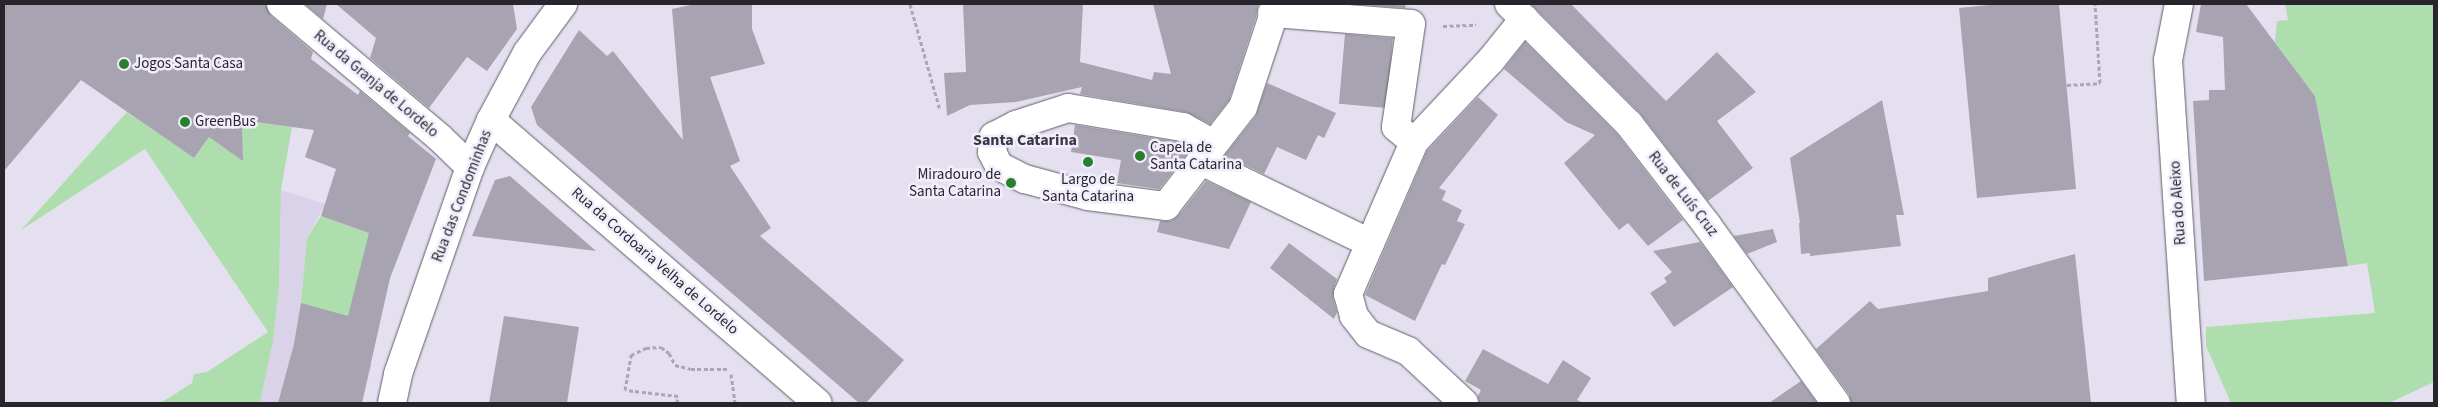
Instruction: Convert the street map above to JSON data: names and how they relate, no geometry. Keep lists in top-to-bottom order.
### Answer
{
  "streets": {
    "street": [
      "Rua da Granja de Lordelo",
      "Rua de Luís Cruz",
      "Rua das Condominhas",
      "Rua do Aleixo",
      "Rua da Cordoaria Velha de Lordelo"
    ]
  },
  "crossings": [
    ["Rua da Granja de Lordelo", "Rua das Condominhas"],
    ["Rua das Condominhas", "Rua da Cordoaria Velha de Lordelo"]
  ],
  "districts": ["Santa Catarina"],
  "places": [
    "Jogos Santa Casa",
    "GreenBus",
    "Capela de Santa Catarina",
    "Largo de Santa Catarina",
    "Miradouro de Santa Catarina"
  ]
}
